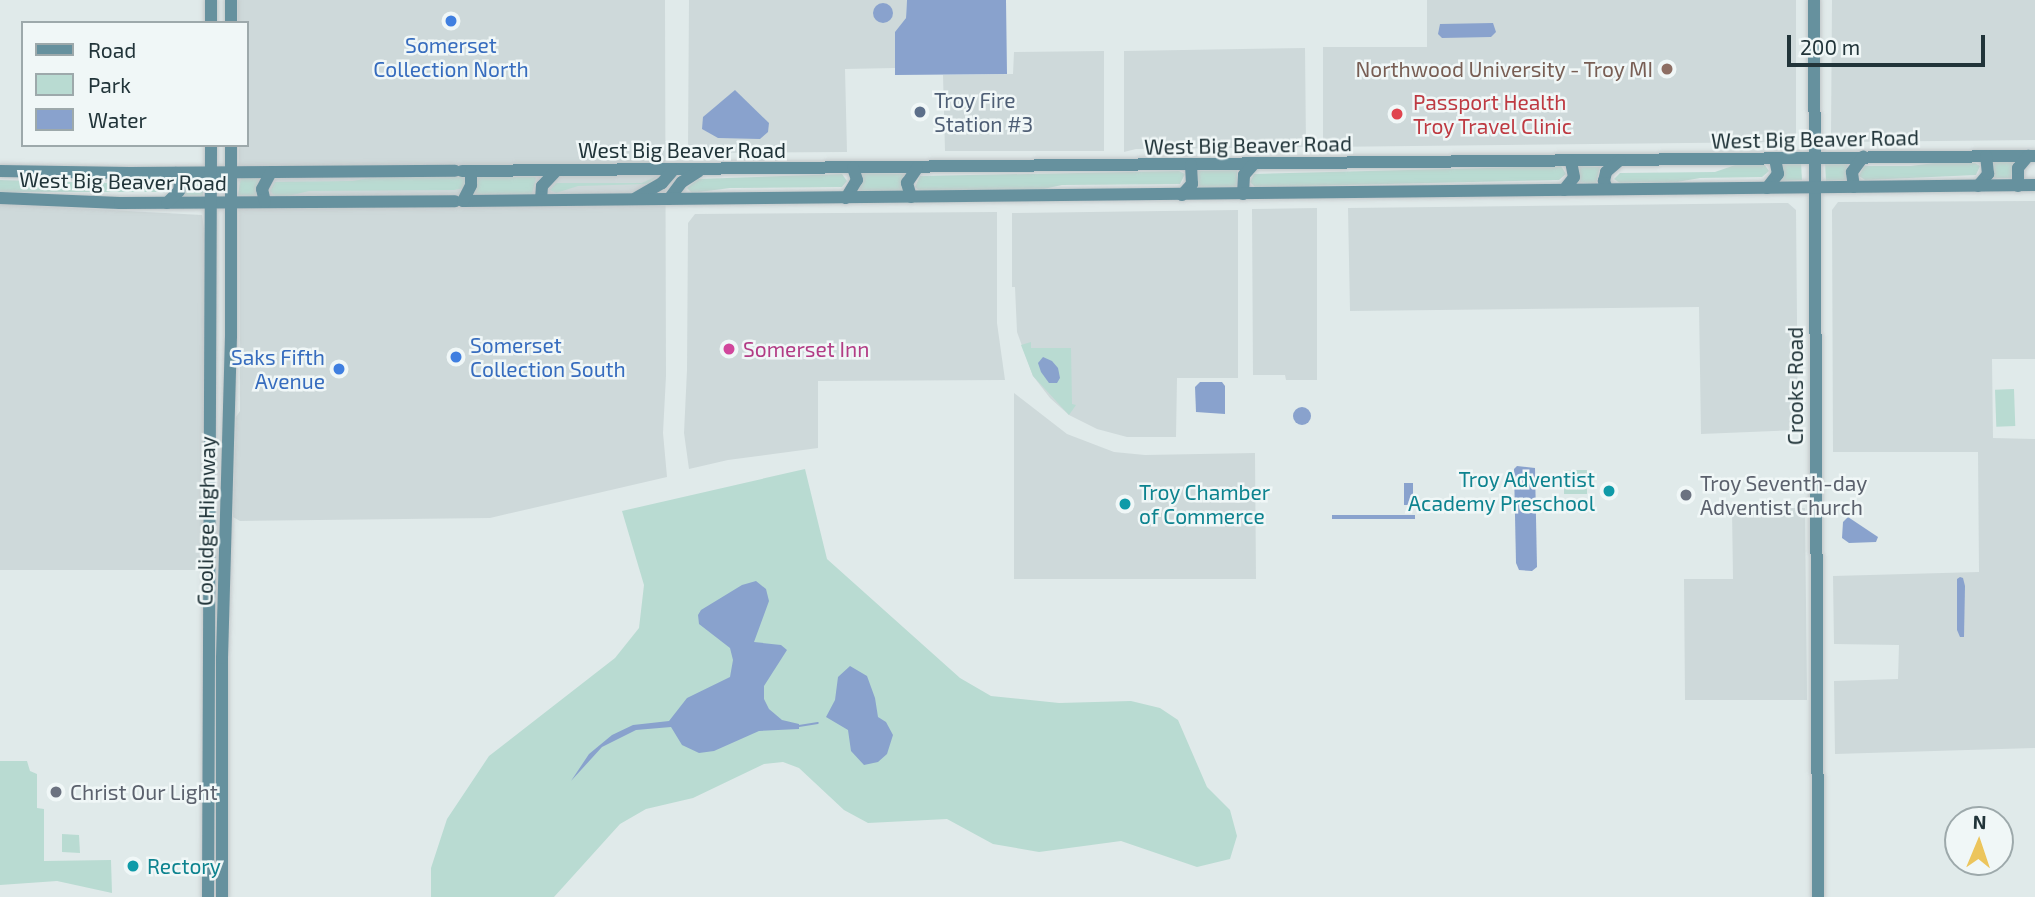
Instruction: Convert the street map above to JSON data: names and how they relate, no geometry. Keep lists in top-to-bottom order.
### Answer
{
  "streets": {
    "main road": ["West Big Beaver Road", "Crooks Road", "Coolidge Highway"]
  },
  "crossings": [
    ["West Big Beaver Road", "Crooks Road"],
    ["West Big Beaver Road", "Coolidge Highway"]
  ],
  "places": [
    "Somerset Collection North",
    "Northwood University - Troy MI",
    "Troy Fire Station #3",
    "Passport Health Troy Travel Clinic",
    "Somerset Inn",
    "Somerset Collection South",
    "Saks Fifth Avenue",
    "Troy Adventist Academy Preschool",
    "Troy Seventh-day Adventist Church",
    "Troy Chamber of Commerce",
    "Christ Our Light",
    "Rectory"
  ],
  "legend": ["Road", "Park", "Water"],
  "scale_bar": "200 m",
  "north": "top"
}
